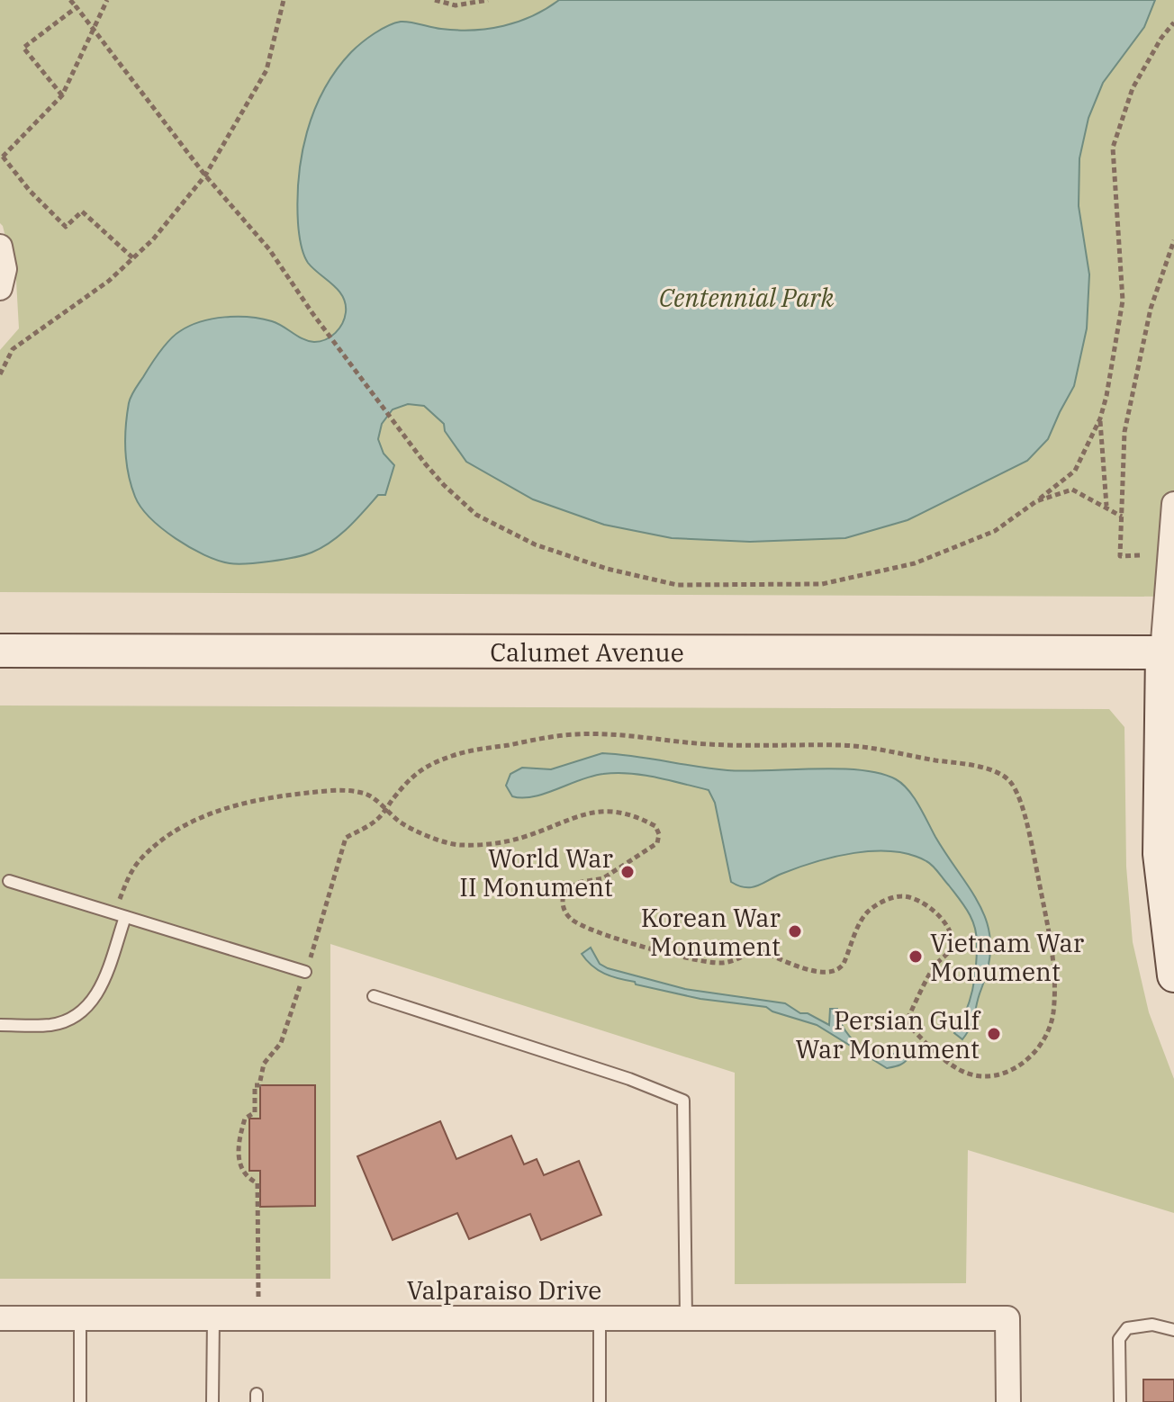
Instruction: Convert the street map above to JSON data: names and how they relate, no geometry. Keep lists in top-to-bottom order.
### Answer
{
  "streets": {
    "main road": ["Calumet Avenue"],
    "street": ["Valparaiso Drive"]
  },
  "parks": ["Centennial Park"],
  "places": [
    "World War II Monument",
    "Korean War Monument",
    "Vietnam War Monument",
    "Persian Gulf War Monument"
  ]
}
